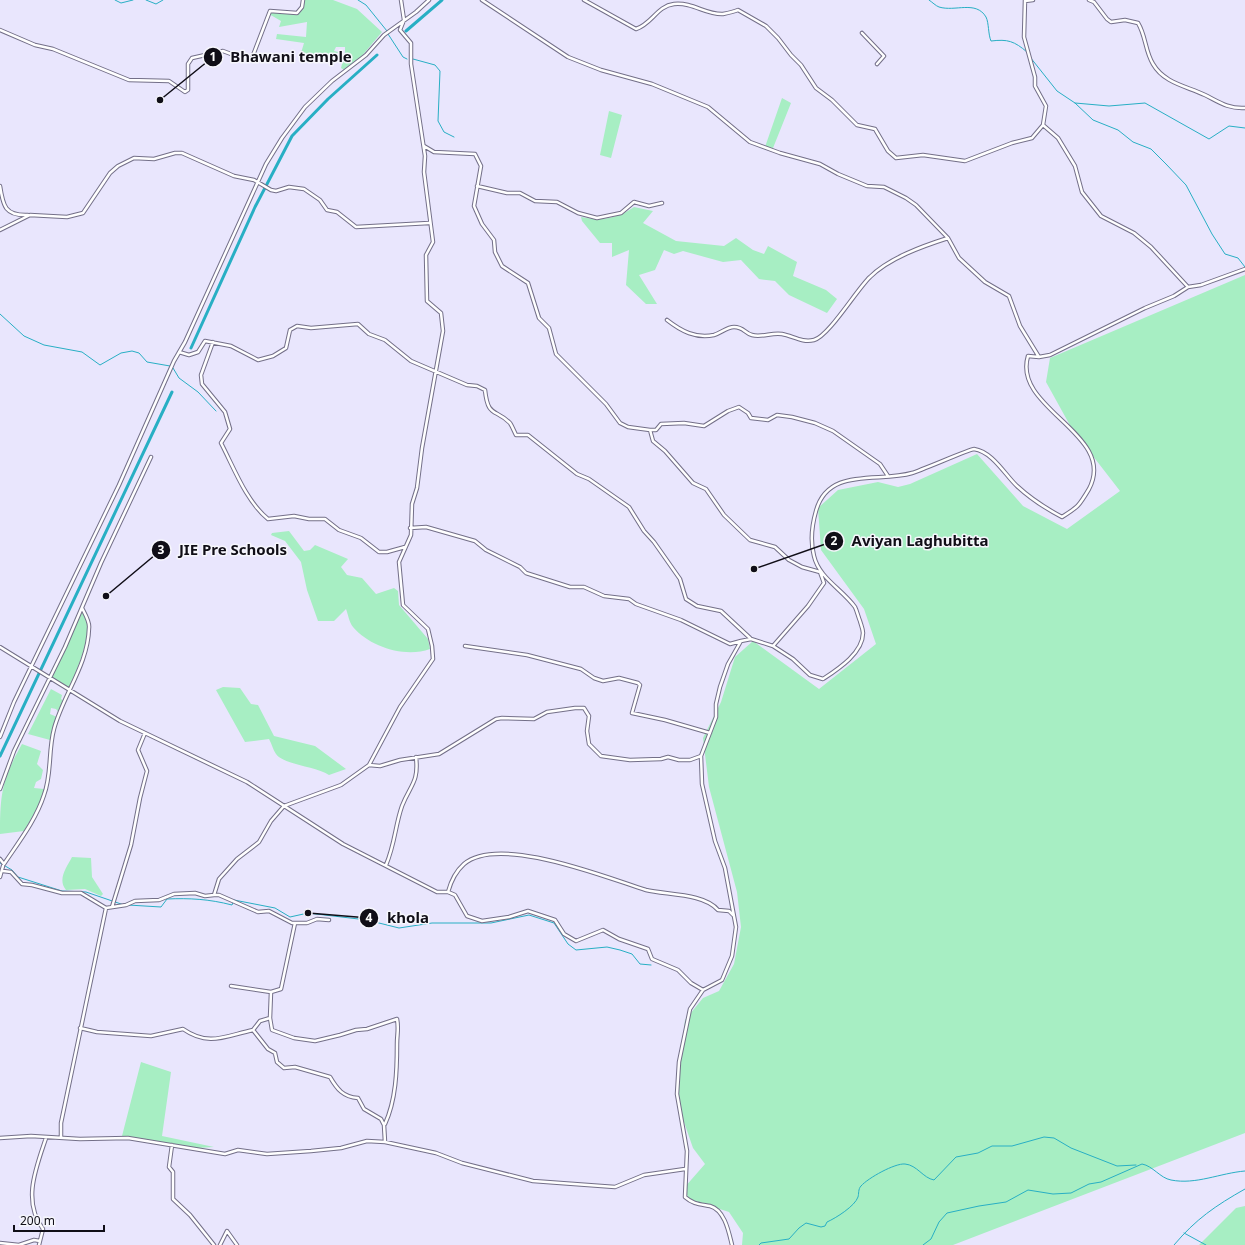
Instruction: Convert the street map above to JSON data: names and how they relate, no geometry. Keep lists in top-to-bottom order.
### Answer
{
  "places": [
    "Bhawani temple",
    "Aviyan Laghubitta",
    "JIE Pre Schools",
    "khola"
  ],
  "scale_bar": "200 m"
}
